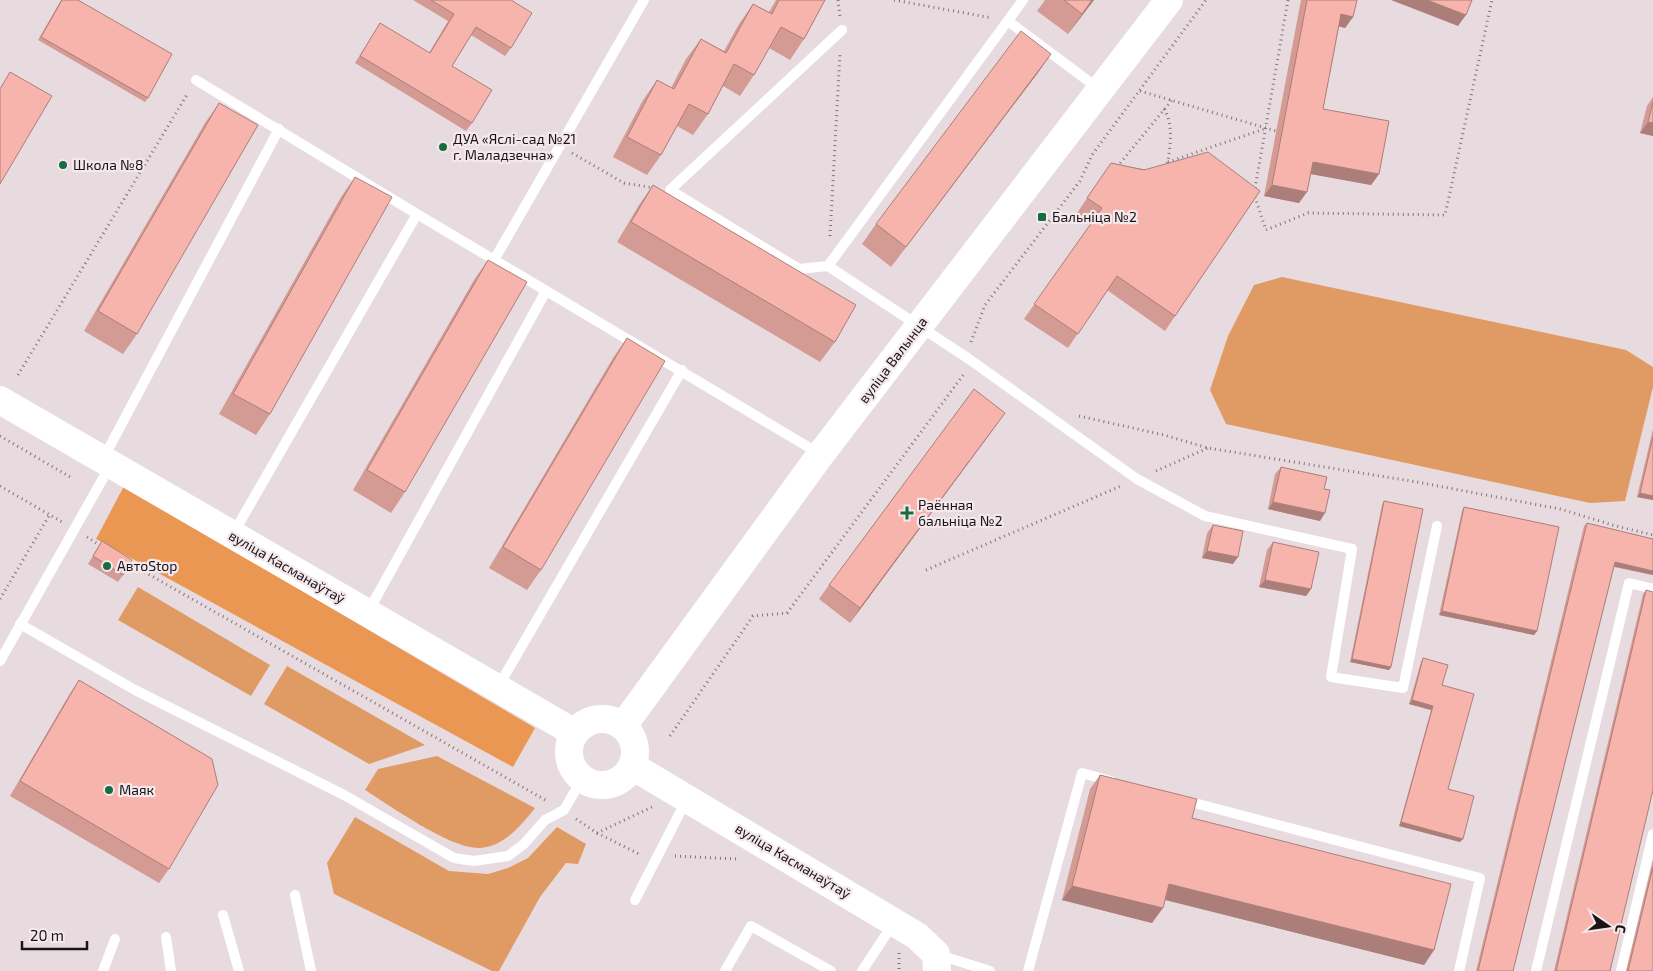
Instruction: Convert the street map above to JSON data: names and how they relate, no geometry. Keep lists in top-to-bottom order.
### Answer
{
  "streets": {
    "street": ["вуліца Валынца", "вуліца Касманаўтаў"]
  },
  "crossings": [
    ["вуліца Валынца", "вуліца Касманаўтаў"]
  ],
  "places": {
    "other": [
      "ДУА «Яслі-сад №21 г. Маладзечна»",
      "Школа №8",
      "АвтоStop",
      "Маяк"
    ],
    "transit": ["Бальніца №2"],
    "health": ["Раённая бальніца №2"]
  },
  "scale_bar": "20 m",
  "north": "right"
}
